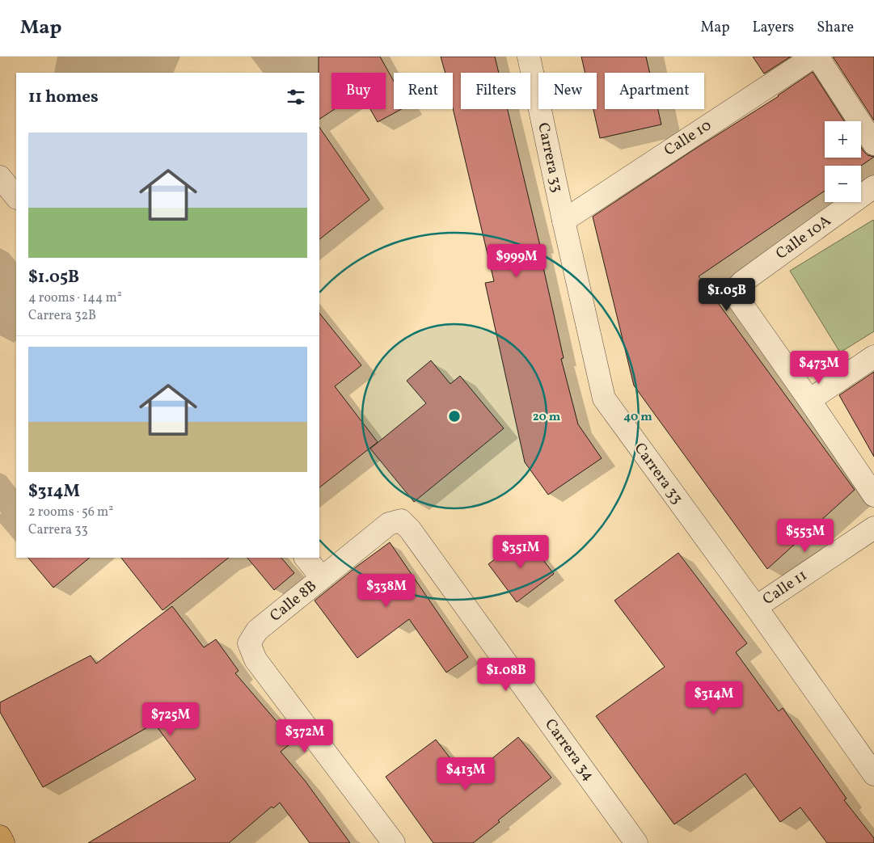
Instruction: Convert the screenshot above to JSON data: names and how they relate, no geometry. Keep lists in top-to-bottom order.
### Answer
{
  "streets": {
    "street": [
      "Calle 10",
      "Carrera 33",
      "Calle 10A",
      "Calle 11",
      "Calle 8B",
      "Carrera 34"
    ]
  },
  "crossings": [
    ["Calle 10", "Carrera 33"],
    ["Carrera 33", "Calle 11"],
    ["Calle 8B", "Carrera 34"]
  ],
  "page": {
    "header": "Map",
    "nav": ["Map", "Layers", "Share"],
    "chip": [
      "Buy",
      "Rent",
      "Filters",
      "New",
      "Apartment"
    ],
    "heading": "11 homes",
    "map_buttons": ["+", "−"],
    "list": [
      {
        "name": "$1.05B",
        "note": "4 rooms · 144 m² · Carrera 32B"
      },
      {
        "name": "$314M",
        "note": "2 rooms · 56 m² · Carrera 33"
      }
    ],
    "price": [
      "$999M",
      "$1.05B",
      "$473M",
      "$553M",
      "$351M",
      "$338M",
      "$1.08B",
      "$314M",
      "$725M",
      "$372M",
      "$413M"
    ]
  },
  "rings": ["20 m", "40 m"]
}
